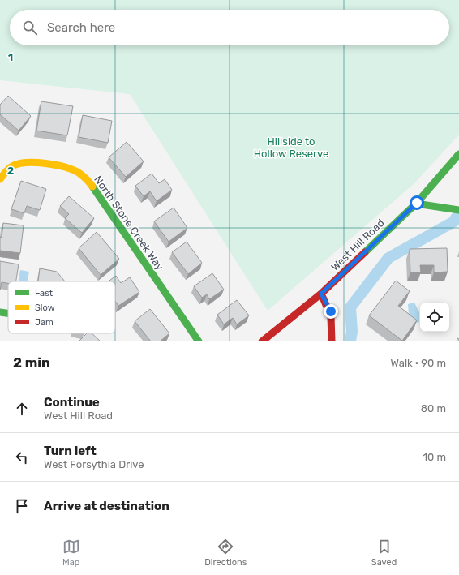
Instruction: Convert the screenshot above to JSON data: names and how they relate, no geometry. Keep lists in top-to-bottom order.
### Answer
{
  "streets": {
    "street": ["North Stone Creek Way", "West Hill Road"]
  },
  "parks": ["Hillside to Hollow Reserve"],
  "legend": ["Fast", "Slow", "Jam"],
  "page": {
    "search": "Search here",
    "heading": ["2 min", "Walk · 90 m"],
    "list": [
      ["Continue", "West Hill Road", "80 m"],
      ["Turn left", "West Forsythia Drive", "10 m"],
      "Arrive at destination"
    ],
    "nav": ["Map", "Directions", "Saved"]
  },
  "grid": {
    "rows": ["1", "2"]
  }
}
